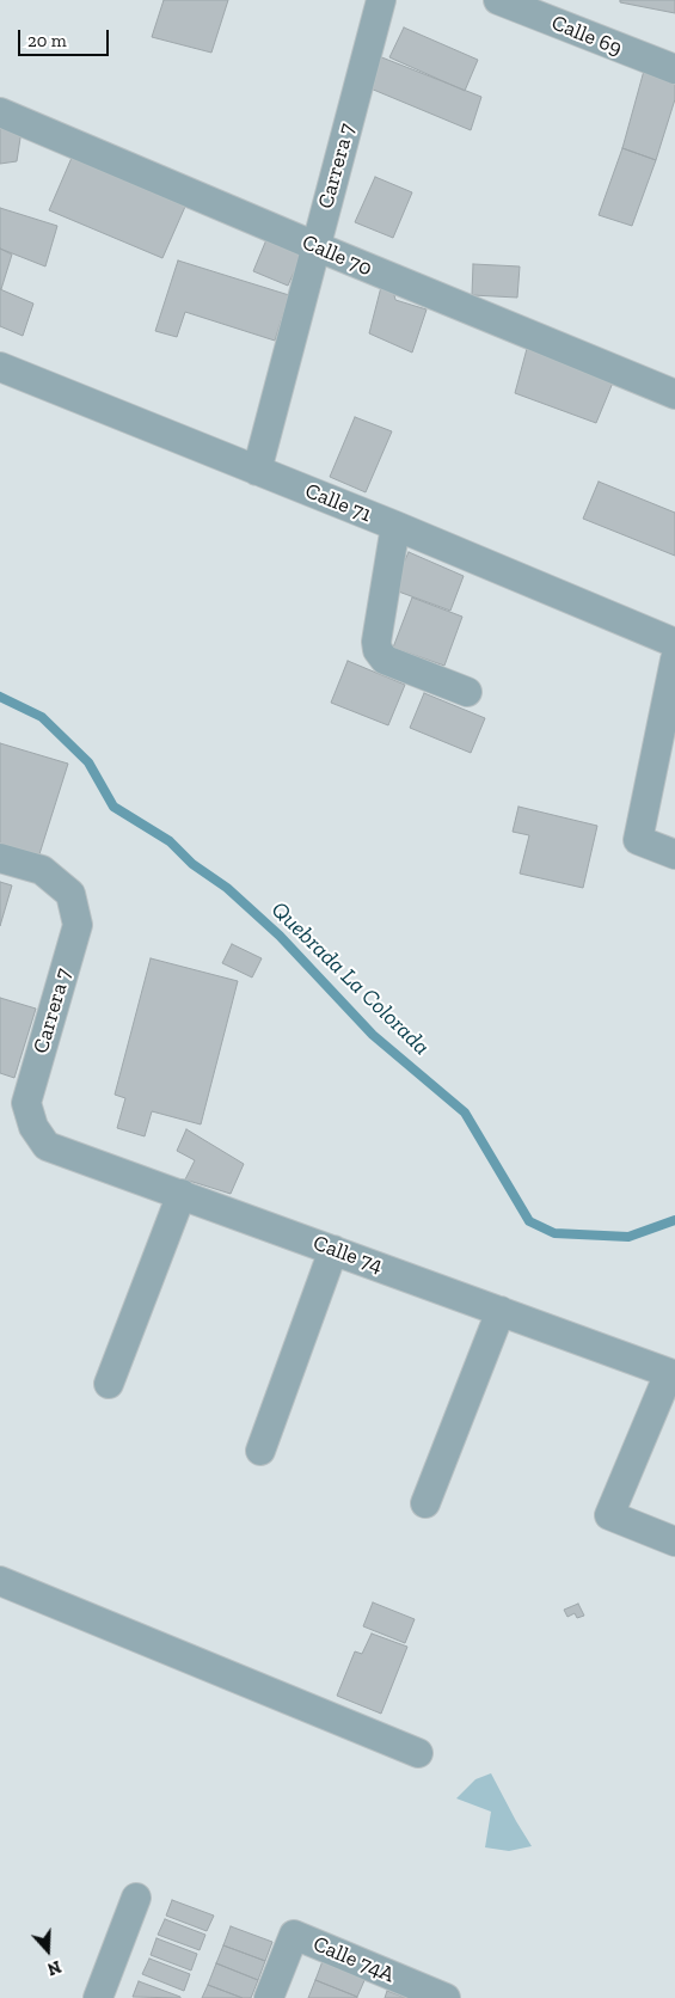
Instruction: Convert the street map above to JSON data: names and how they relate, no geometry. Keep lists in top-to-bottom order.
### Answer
{
  "streets": {
    "street": [
      "Calle 69",
      "Carrera 7",
      "Calle 70",
      "Calle 71",
      "Calle 74",
      "Calle 74A"
    ]
  },
  "crossings": [
    ["Carrera 7", "Calle 70"],
    ["Carrera 7", "Calle 71"],
    ["Carrera 7", "Calle 74"]
  ],
  "water": ["Quebrada La Colorada"],
  "scale_bar": "20 m",
  "north": "bottom"
}
